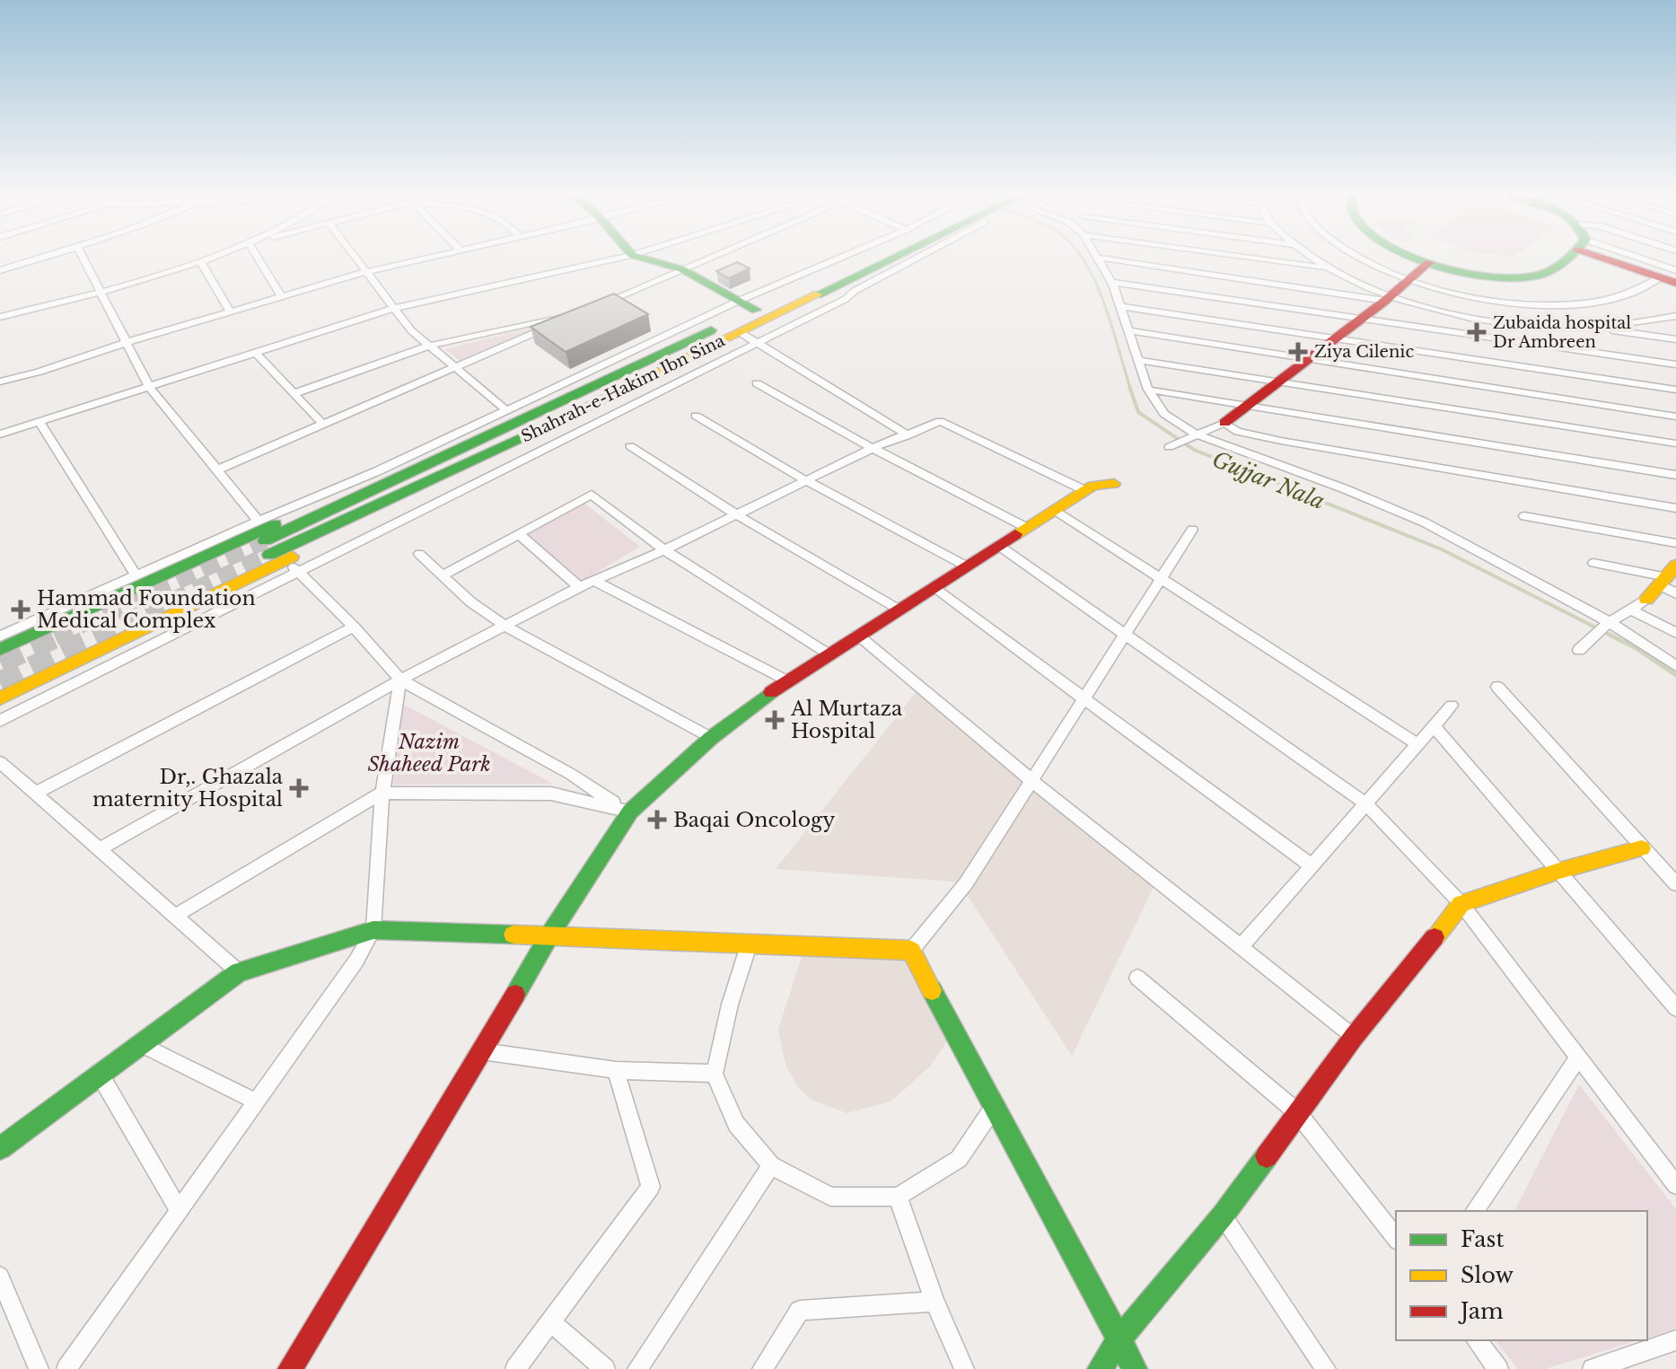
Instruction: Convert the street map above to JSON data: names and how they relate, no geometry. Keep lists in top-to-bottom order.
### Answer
{
  "streets": {
    "main road": ["Shahrah-e-Hakim Ibn Sina"]
  },
  "water": ["Gujjar Nala"],
  "parks": ["Nazim Shaheed Park"],
  "places": {
    "health": [
      "Zubaida hospital Dr Ambreen",
      "Ziya Cilenic",
      "Hammad Foundation Medical Complex",
      "Al Murtaza Hospital",
      "Dr,. Ghazala maternity Hospital",
      "Baqai Oncology"
    ]
  },
  "legend": ["Fast", "Slow", "Jam"]
}
